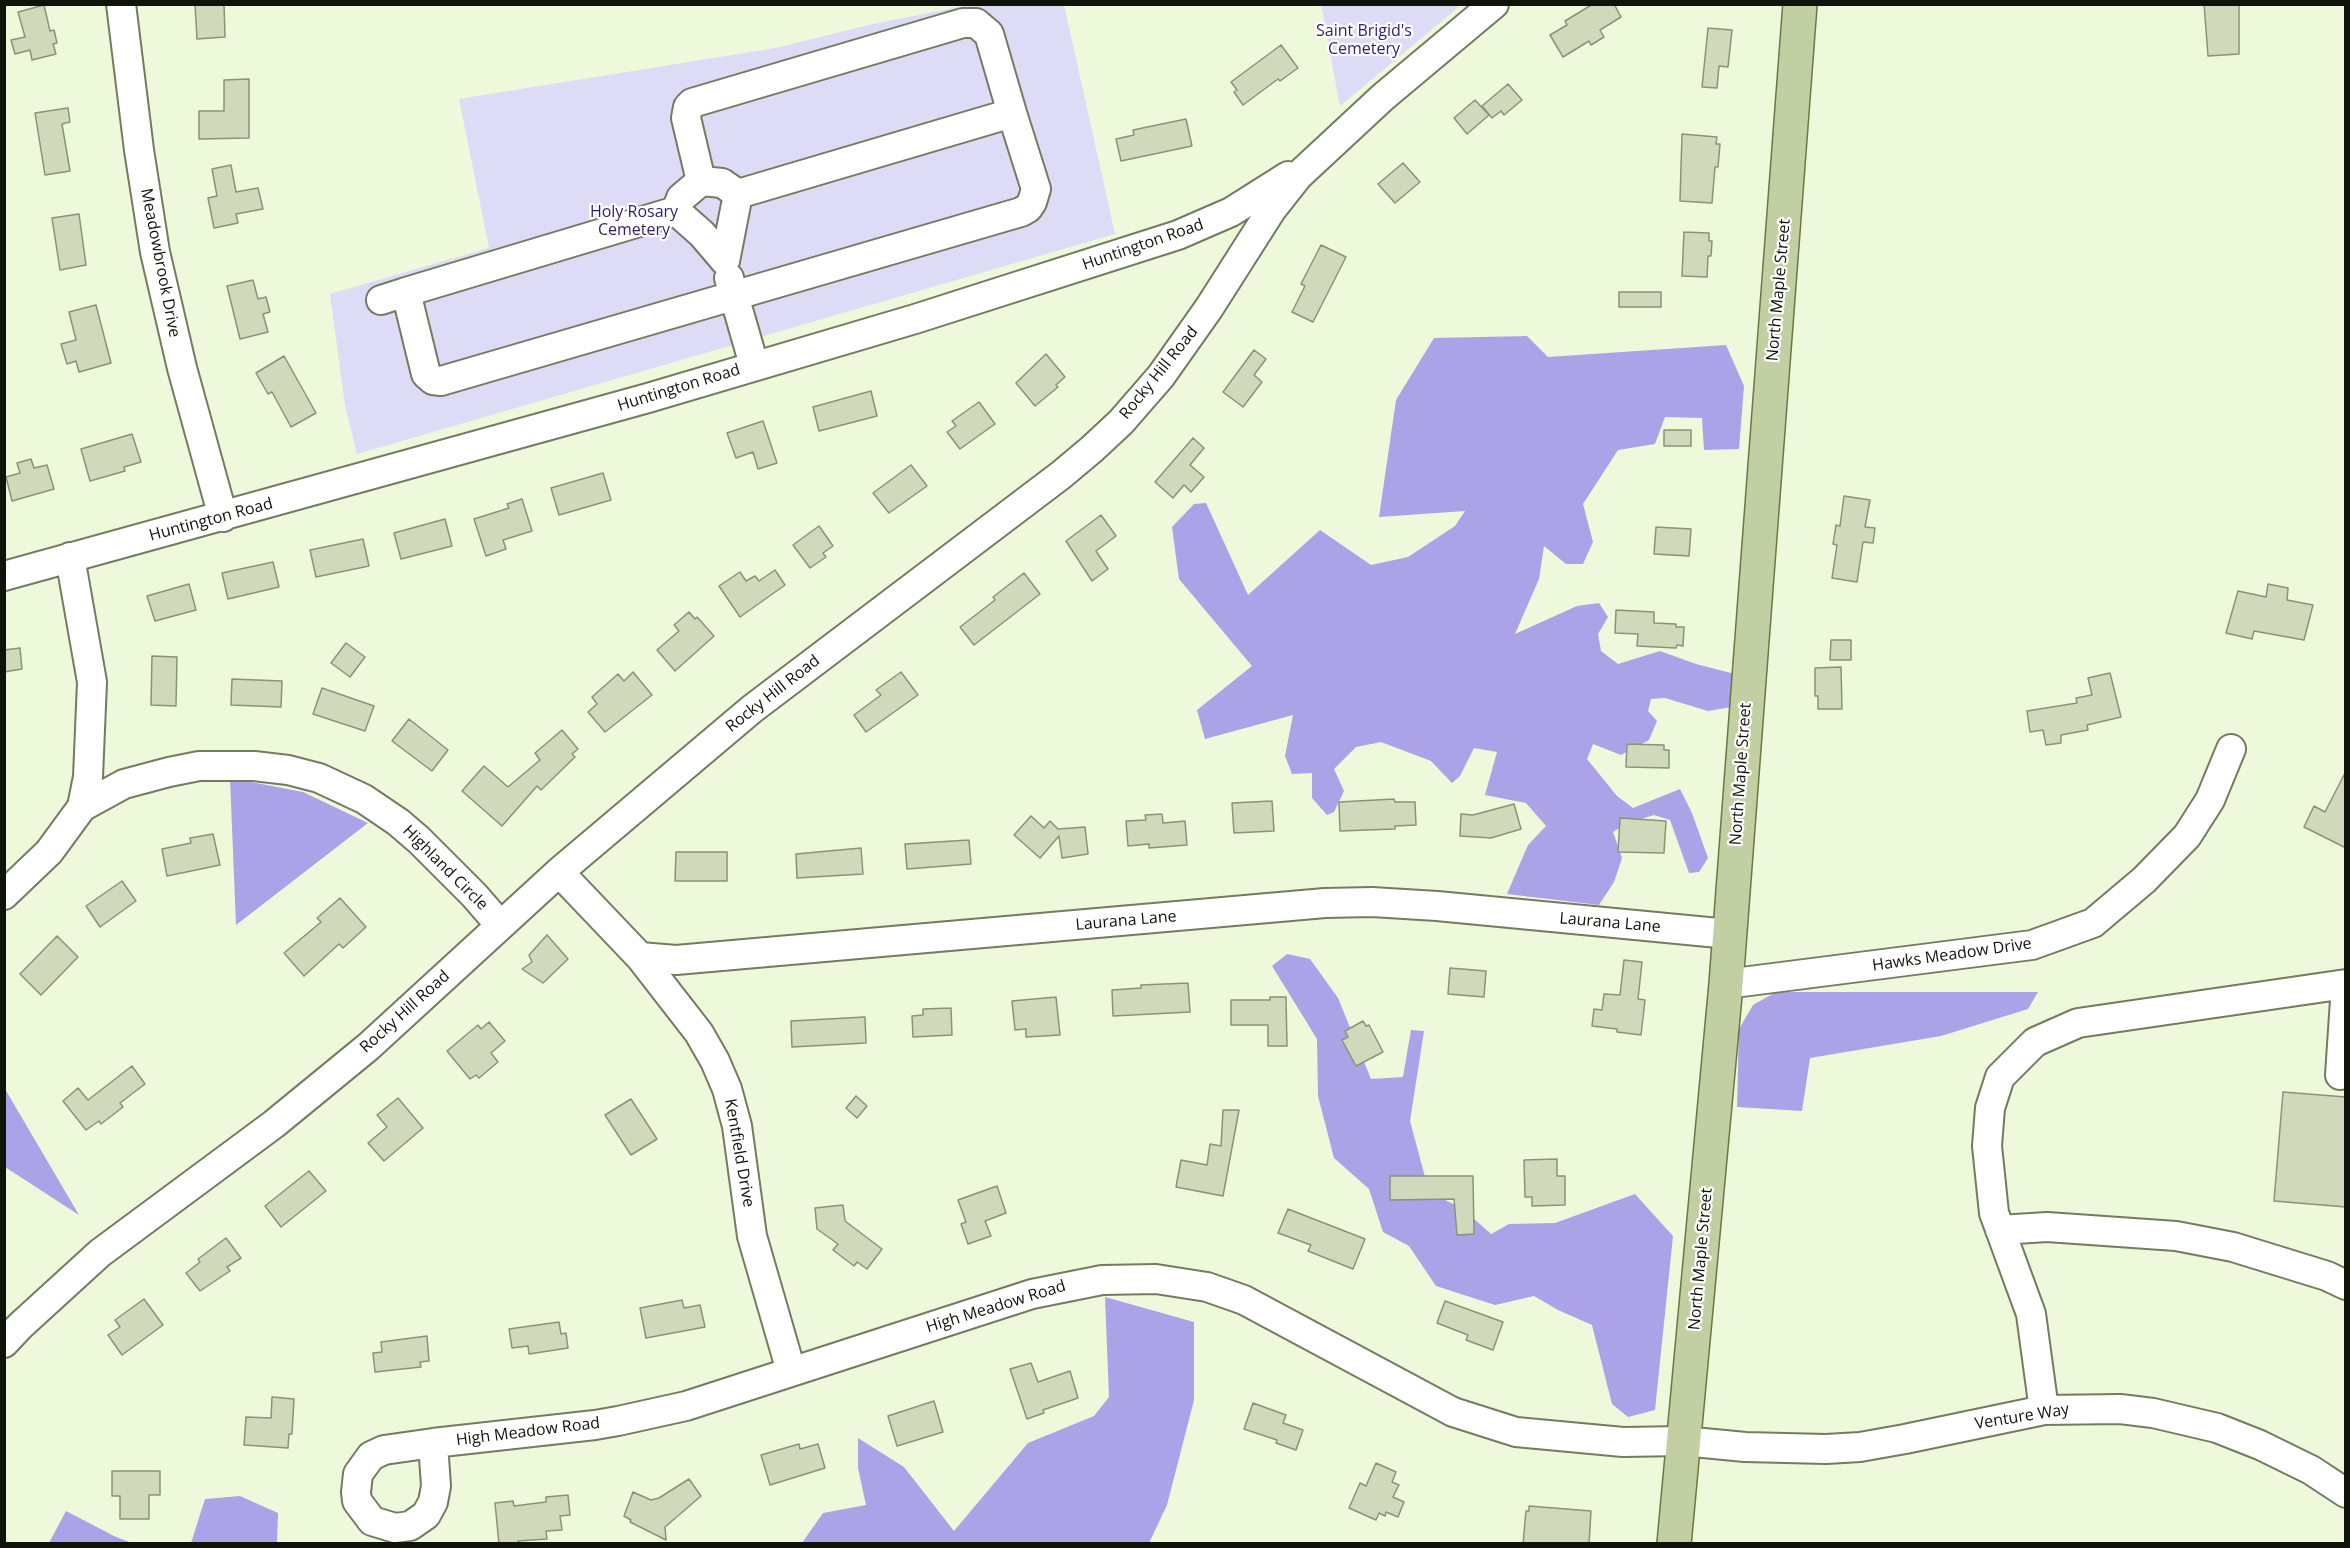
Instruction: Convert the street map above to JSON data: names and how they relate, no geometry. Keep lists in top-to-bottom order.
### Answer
{
  "streets": {
    "main road": ["North Maple Street"],
    "street": [
      "Huntington Road",
      "Meadowbrook Drive",
      "Rocky Hill Road",
      "Highland Circle",
      "Laurana Lane",
      "Hawks Meadow Drive",
      "Kentfield Drive",
      "High Meadow Road",
      "Venture Way"
    ]
  },
  "crossings": [
    ["Huntington Road", "Meadowbrook Drive"],
    ["Huntington Road", "Rocky Hill Road"],
    ["Huntington Road", "Highland Circle"],
    ["North Maple Street", "Laurana Lane"],
    ["North Maple Street", "Hawks Meadow Drive"],
    ["North Maple Street", "High Meadow Road"],
    ["North Maple Street", "Venture Way"],
    ["Rocky Hill Road", "Highland Circle"],
    ["Laurana Lane", "Kentfield Drive"],
    ["Kentfield Drive", "High Meadow Road"],
    ["High Meadow Road", "Venture Way"]
  ],
  "parks": ["Saint Brigid's Cemetery", "Holy Rosary Cemetery"]
}
